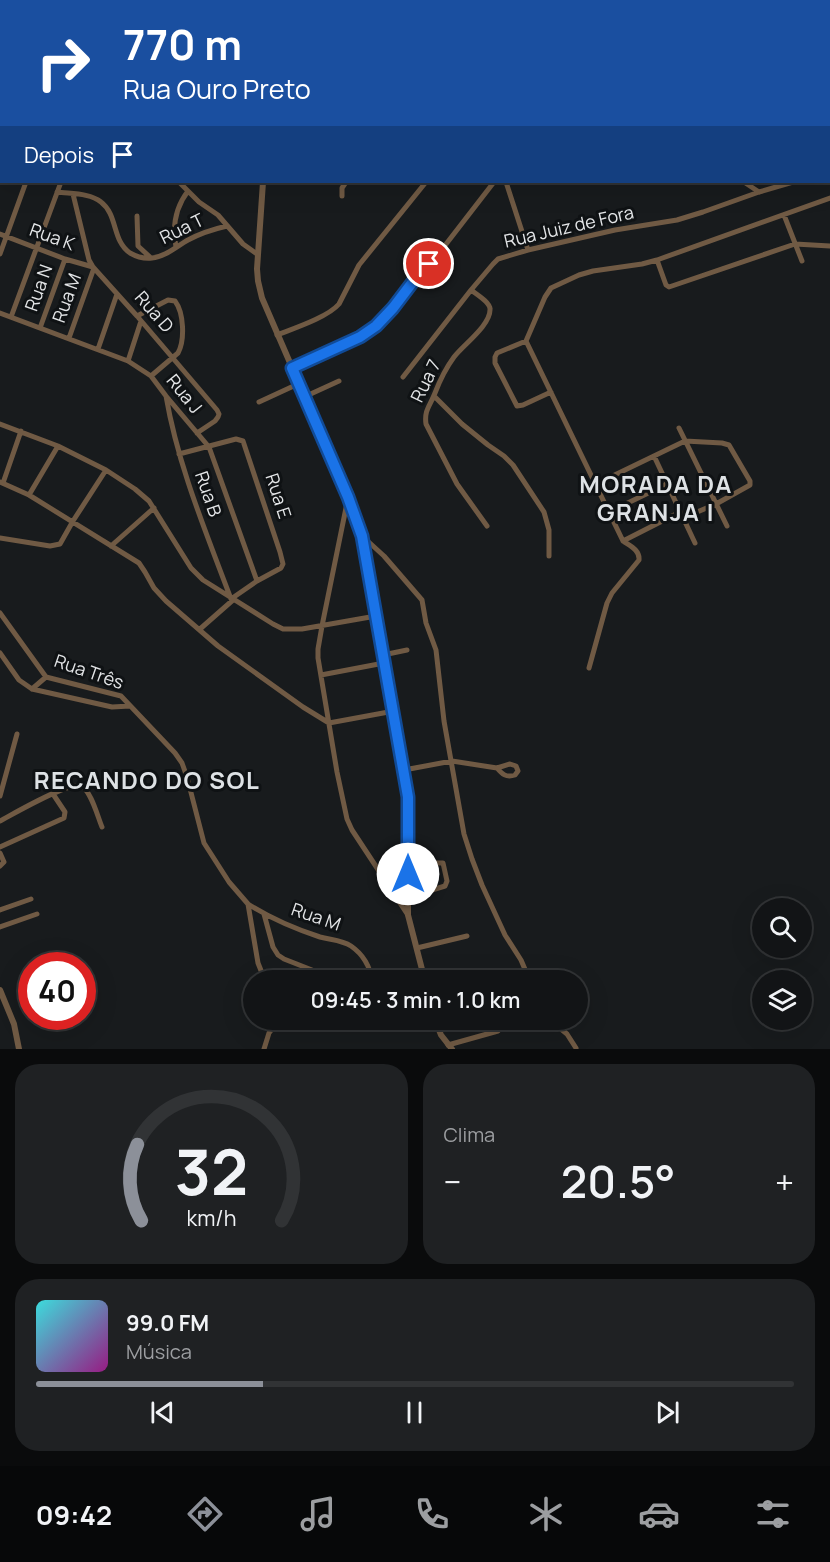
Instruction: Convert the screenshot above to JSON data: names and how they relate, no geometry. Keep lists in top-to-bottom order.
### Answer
{
  "streets": {
    "street": [
      "Rua Juiz de Fora",
      "Rua T",
      "Rua K",
      "Rua N",
      "Rua M",
      "Rua D",
      "Rua 7",
      "Rua J",
      "Rua B",
      "Rua E",
      "Rua Três"
    ]
  },
  "crossings": [
    ["Rua Juiz de Fora", "Rua 7"],
    ["Rua T", "Rua D"],
    ["Rua K", "Rua N"],
    ["Rua K", "Rua M"],
    ["Rua K", "Rua D"],
    ["Rua N", "Rua J"],
    ["Rua M", "Rua D"],
    ["Rua M", "Rua J"],
    ["Rua M", "Rua Três"],
    ["Rua D", "Rua J"],
    ["Rua J", "Rua B"],
    ["Rua J", "Rua E"],
    ["Rua B", "Rua E"]
  ],
  "districts": ["MORADA DA GRANJA I", "RECANDO DO SOL"],
  "page": {
    "turn": ["770 m", "Rua Ouro Preto"],
    "then": "Depois",
    "limit": "40",
    "trip": "09:45 · 3 min · 1.0 km",
    "tile": "Clima",
    "heat": ["−", "20.5°", "+"],
    "song": ["99.0 FM", "Música"],
    "tabs": "09:42",
    "gauge": ["32", "km/h"]
  }
}
